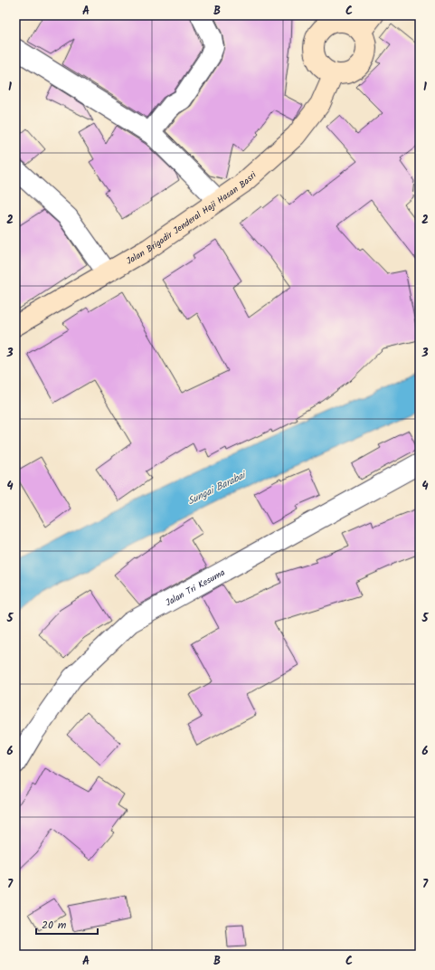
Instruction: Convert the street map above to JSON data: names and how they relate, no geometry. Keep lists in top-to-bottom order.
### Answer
{
  "streets": {
    "main road": ["Jalan Brigadir Jenderal Haji Hasan Basri"],
    "street": ["Jalan Tri Kesuma"]
  },
  "water": ["Sungai Barabai"],
  "scale_bar": "20 m",
  "grid": {
    "columns": ["A", "B", "C"],
    "rows": [
      "1",
      "2",
      "3",
      "4",
      "5",
      "6",
      "7"
    ]
  }
}
